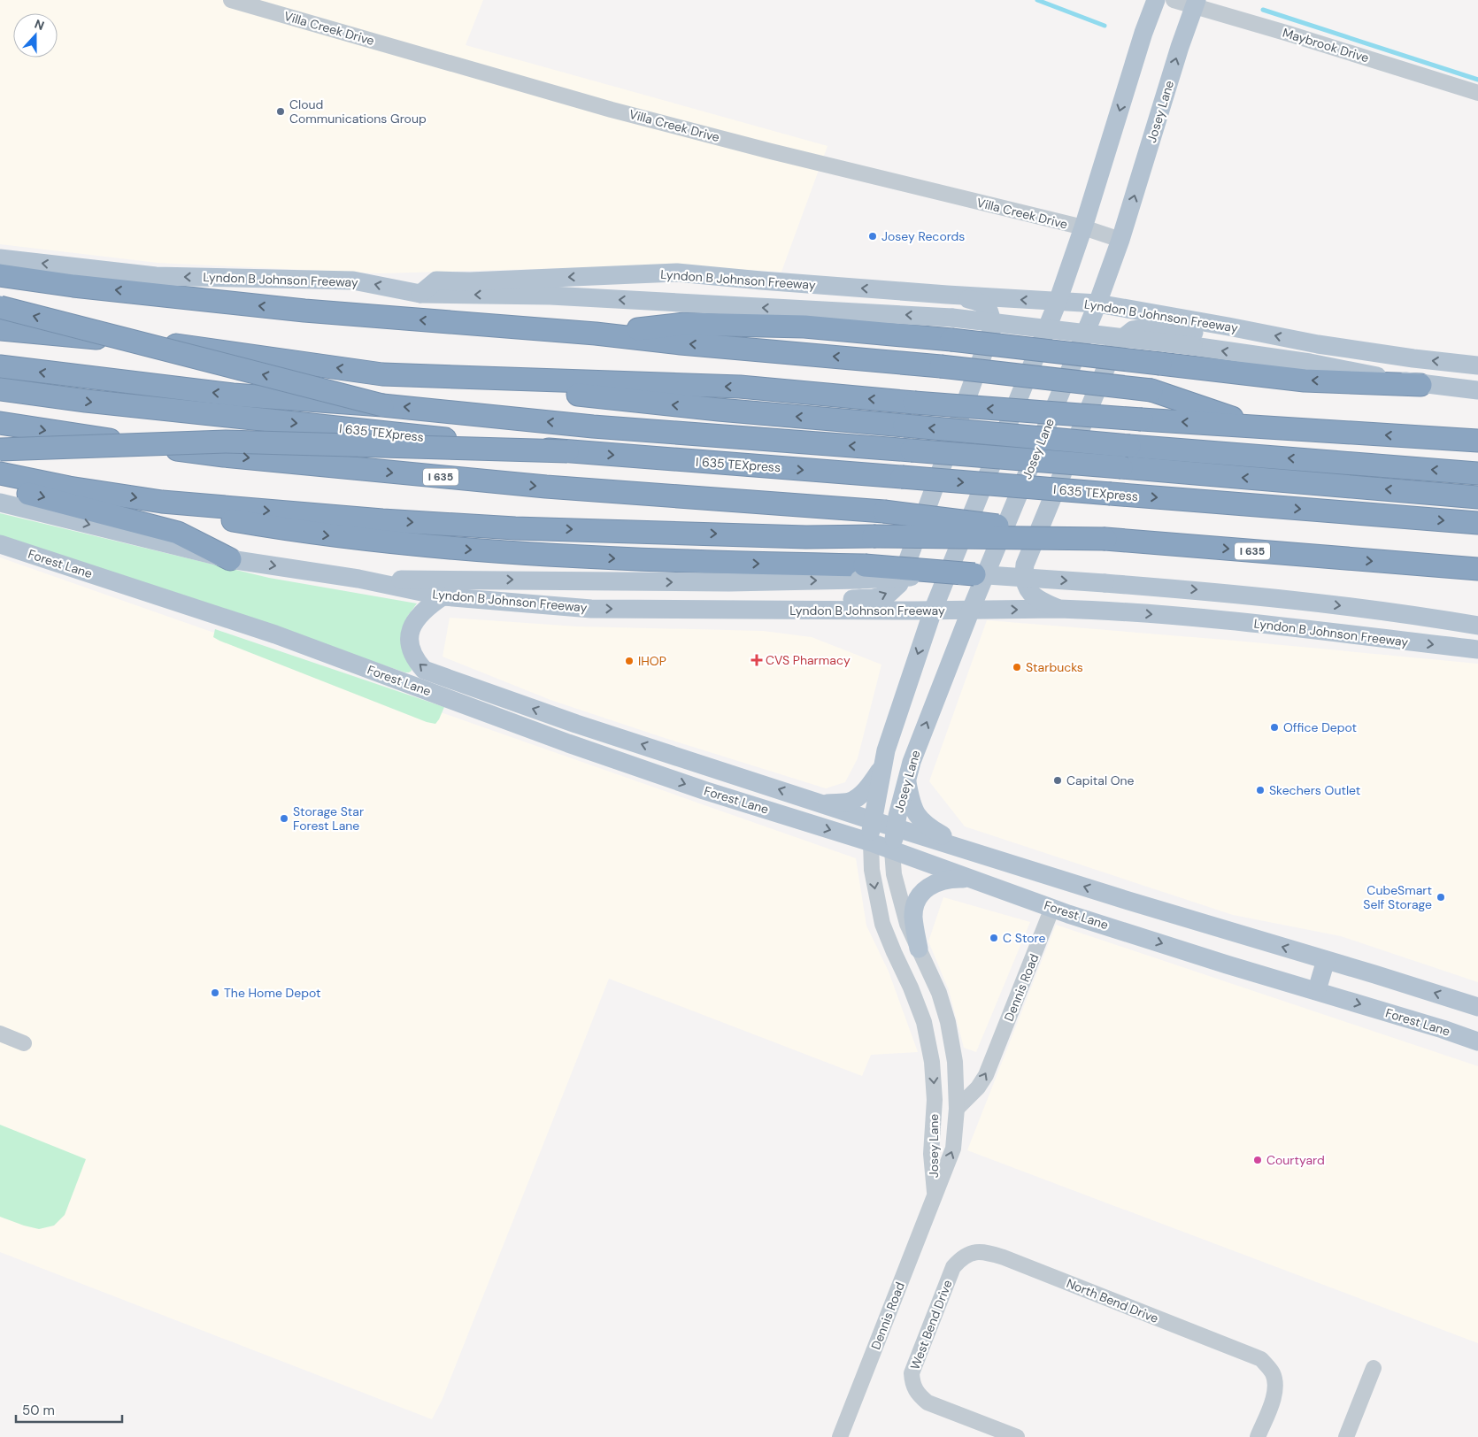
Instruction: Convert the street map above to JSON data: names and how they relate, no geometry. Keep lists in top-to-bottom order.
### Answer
{
  "streets": {
    "highway": ["I 635 TEXpress", "I 635"],
    "main road": ["Josey Lane", "Lyndon B Johnson Freeway", "Forest Lane"],
    "street": [
      "Villa Creek Drive",
      "Maybrook Drive",
      "Dennis Road",
      "North Bend Drive",
      "West Bend Drive"
    ]
  },
  "crossings": [
    ["Villa Creek Drive", "Josey Lane"],
    ["Maybrook Drive", "Josey Lane"],
    ["Josey Lane", "Lyndon B Johnson Freeway"],
    ["Josey Lane", "Forest Lane"],
    ["Josey Lane", "Dennis Road"],
    ["Forest Lane", "Dennis Road"],
    ["North Bend Drive", "West Bend Drive"]
  ],
  "one_way": ["Dennis Road"],
  "places": {
    "other": [
      "Cloud Communications Group",
      "Josey Records",
      "IHOP",
      "Starbucks",
      "Office Depot",
      "Capital One",
      "Skechers Outlet",
      "Storage Star Forest Lane",
      "CubeSmart Self Storage",
      "C Store",
      "The Home Depot",
      "Courtyard"
    ],
    "health": ["CVS Pharmacy"]
  },
  "scale_bar": "50 m",
  "north": "top"
}
